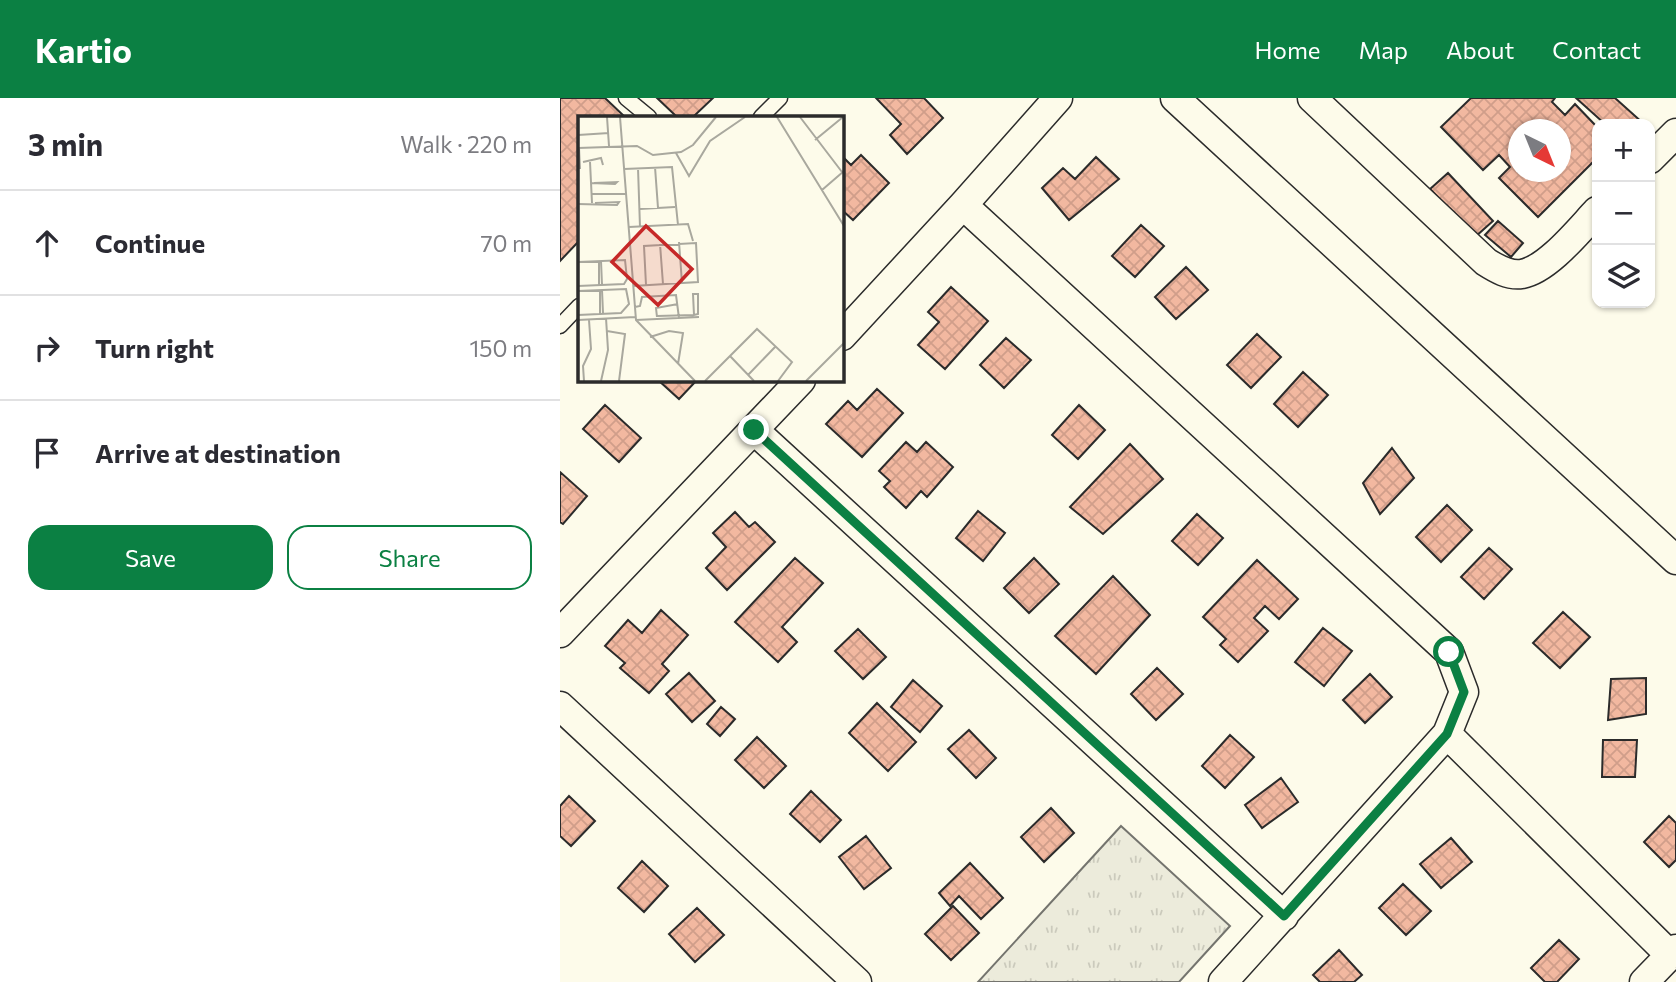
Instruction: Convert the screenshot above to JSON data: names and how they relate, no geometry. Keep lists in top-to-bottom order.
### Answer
{
  "north": "bottom right",
  "page": {
    "header": "Kartio",
    "nav": [
      "Home",
      "Map",
      "About",
      "Contact"
    ],
    "heading": ["3 min", "Walk · 220 m"],
    "map_buttons": ["+", "−"],
    "list": [
      ["Continue", "70 m"],
      ["Turn right", "150 m"],
      "Arrive at destination"
    ],
    "buttons": ["Save", "Share"]
  }
}
